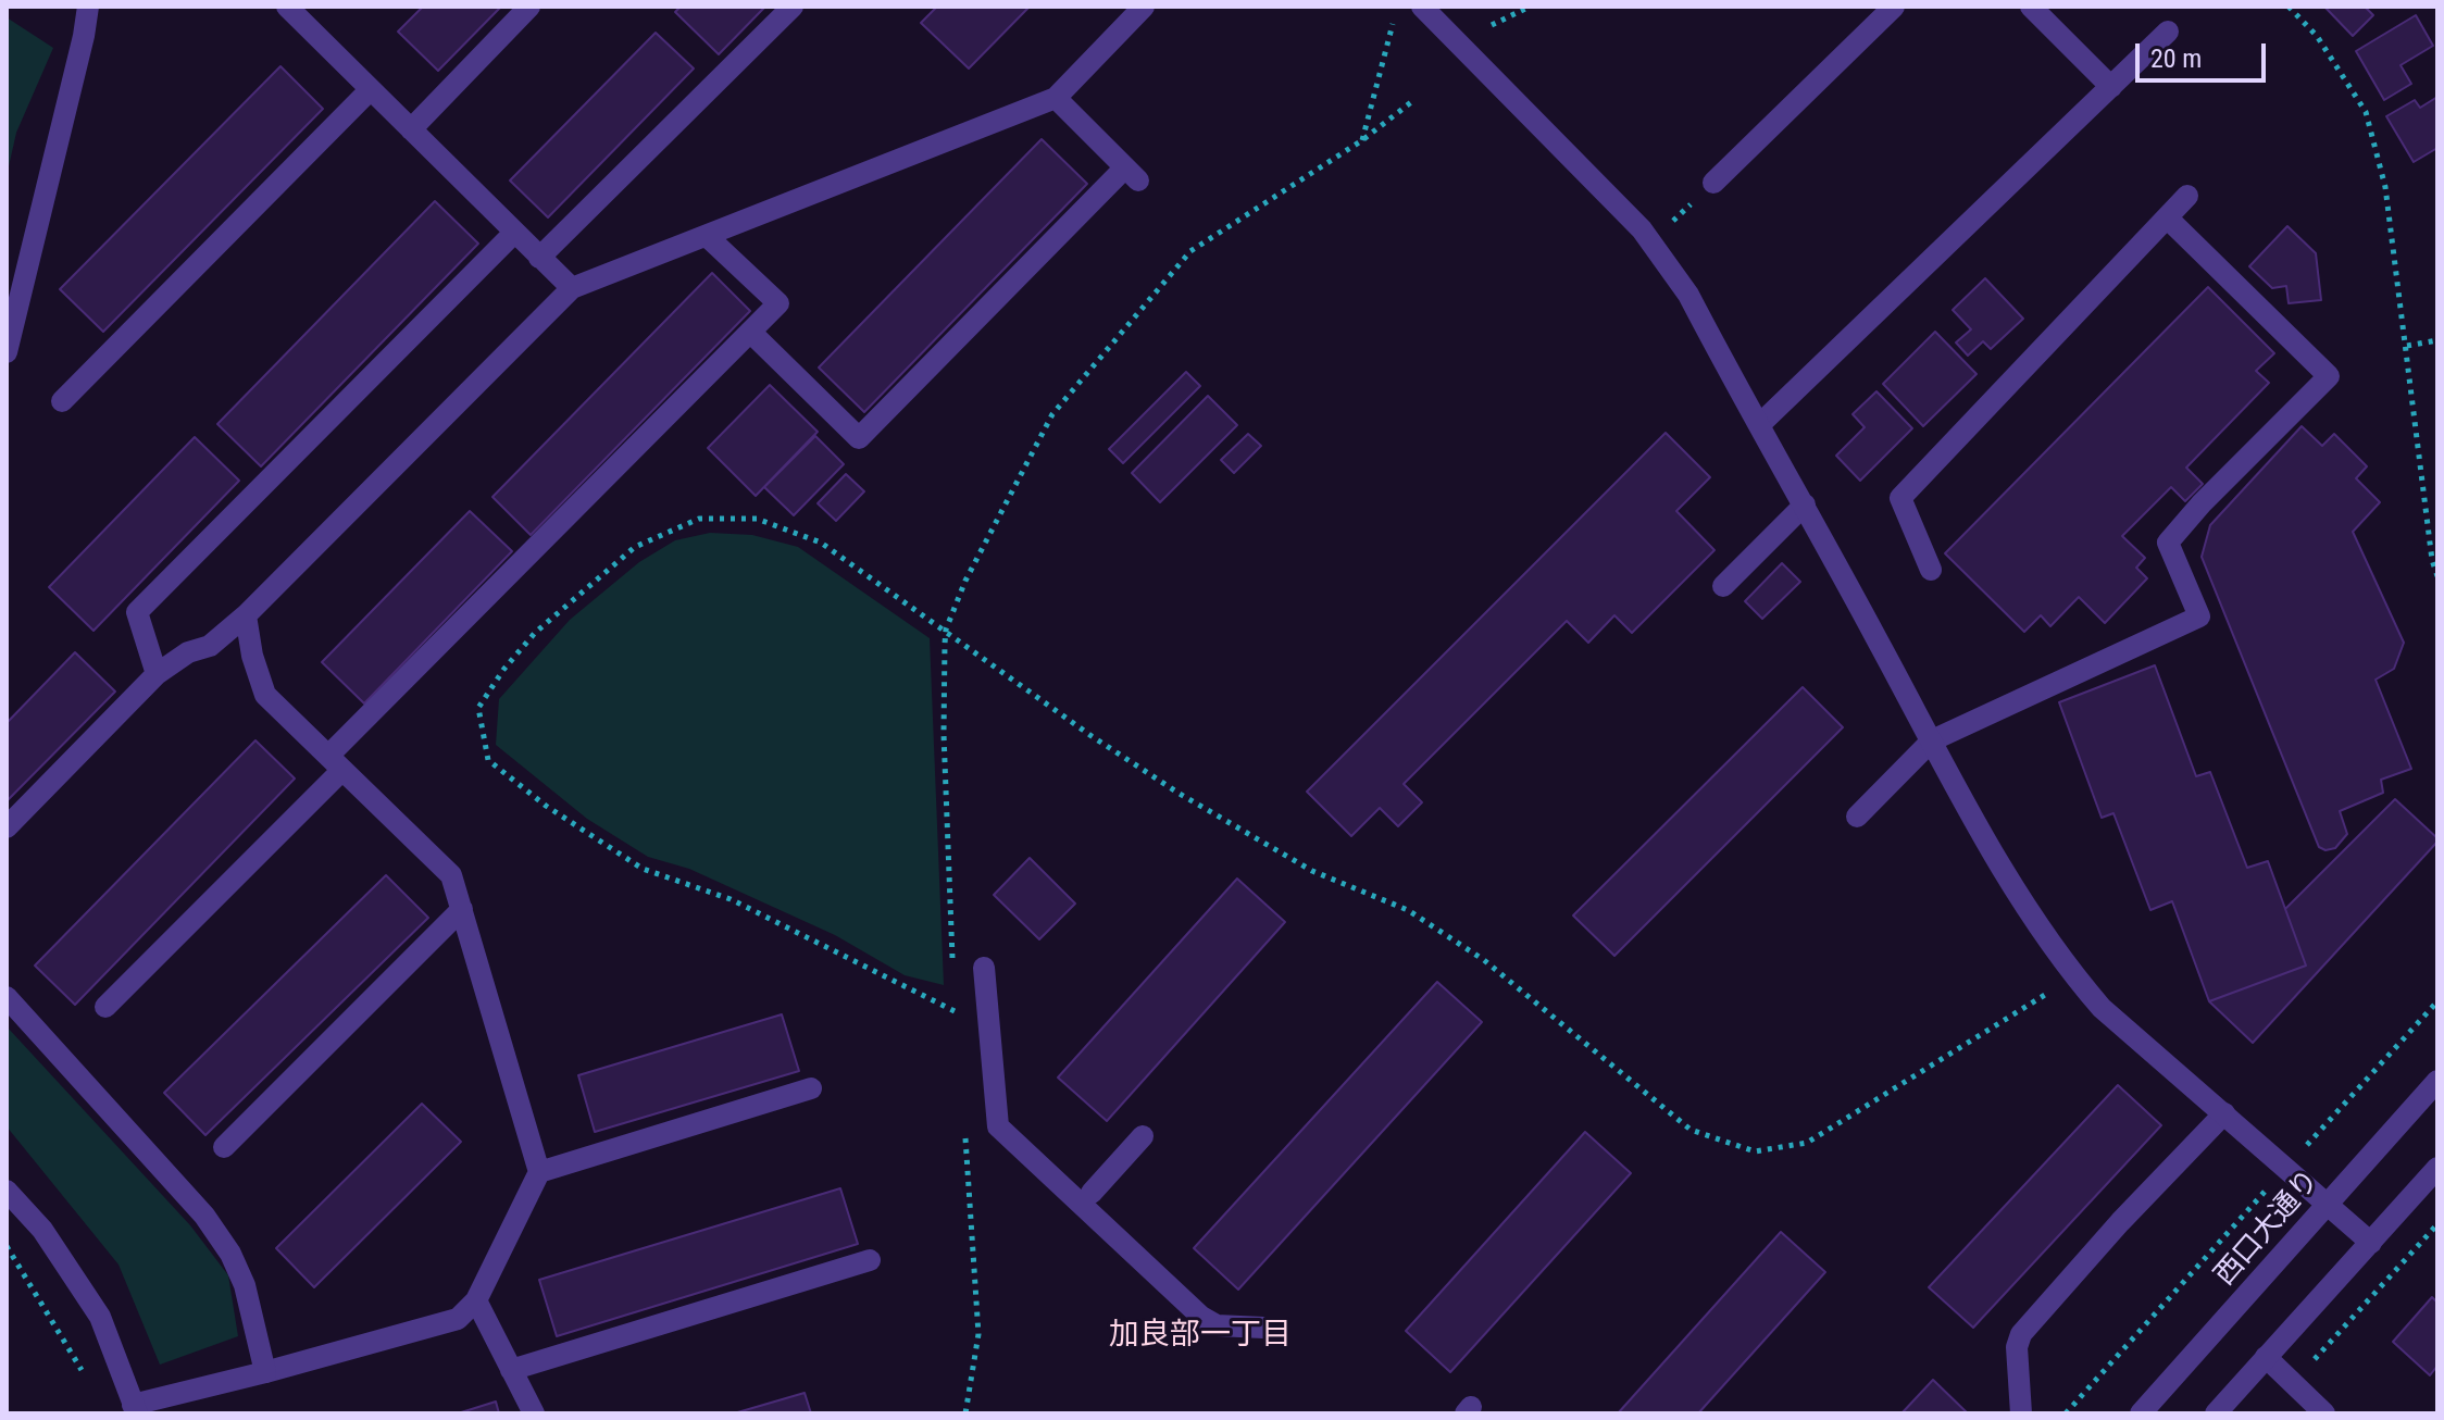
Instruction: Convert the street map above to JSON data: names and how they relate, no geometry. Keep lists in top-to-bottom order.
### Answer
{
  "streets": {
    "street": ["西口大通り"]
  },
  "districts": ["加良部一丁目"],
  "scale_bar": "20 m"
}
